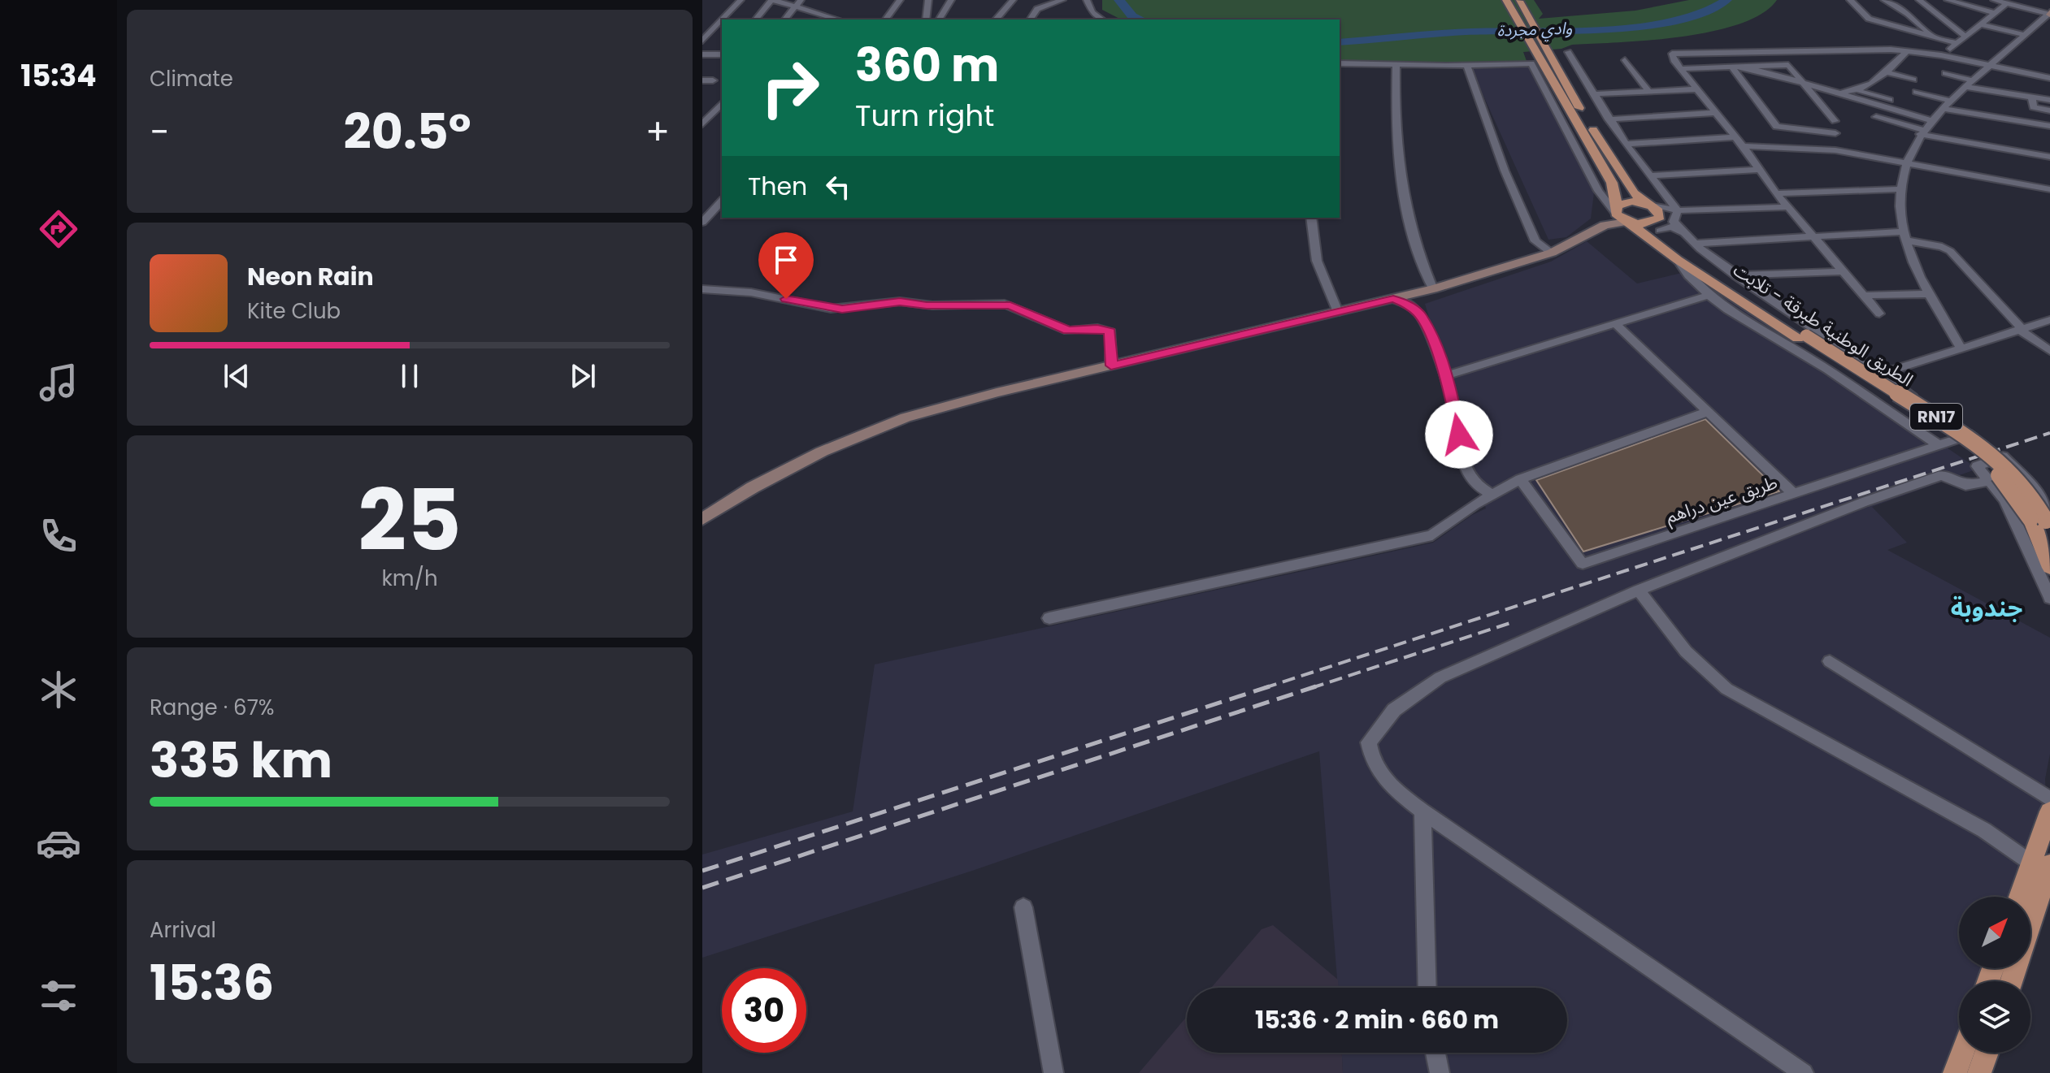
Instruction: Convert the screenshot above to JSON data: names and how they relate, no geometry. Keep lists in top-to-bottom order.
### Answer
{
  "streets": {
    "main road": ["الطريق الوطنية طبرقة - تلابت", "RN17"],
    "street": ["طريق عين دراهم"]
  },
  "crossings": [
    ["الطريق الوطنية طبرقة - تلابت", "RN17"]
  ],
  "districts": ["جندوبة"],
  "water": ["وادي مجردة"],
  "north": "top right",
  "page": {
    "tabs": "15:34",
    "tile": [
      "Climate",
      ["25", "km/h"],
      ["Range · 67%", "335 km"],
      ["Arrival", "15:36"]
    ],
    "turn": ["360 m", "Turn right"],
    "heat": ["−", "20.5°", "+"],
    "then": "Then",
    "song": ["Neon Rain", "Kite Club"],
    "limit": "30",
    "trip": "15:36 · 2 min · 660 m"
  }
}
